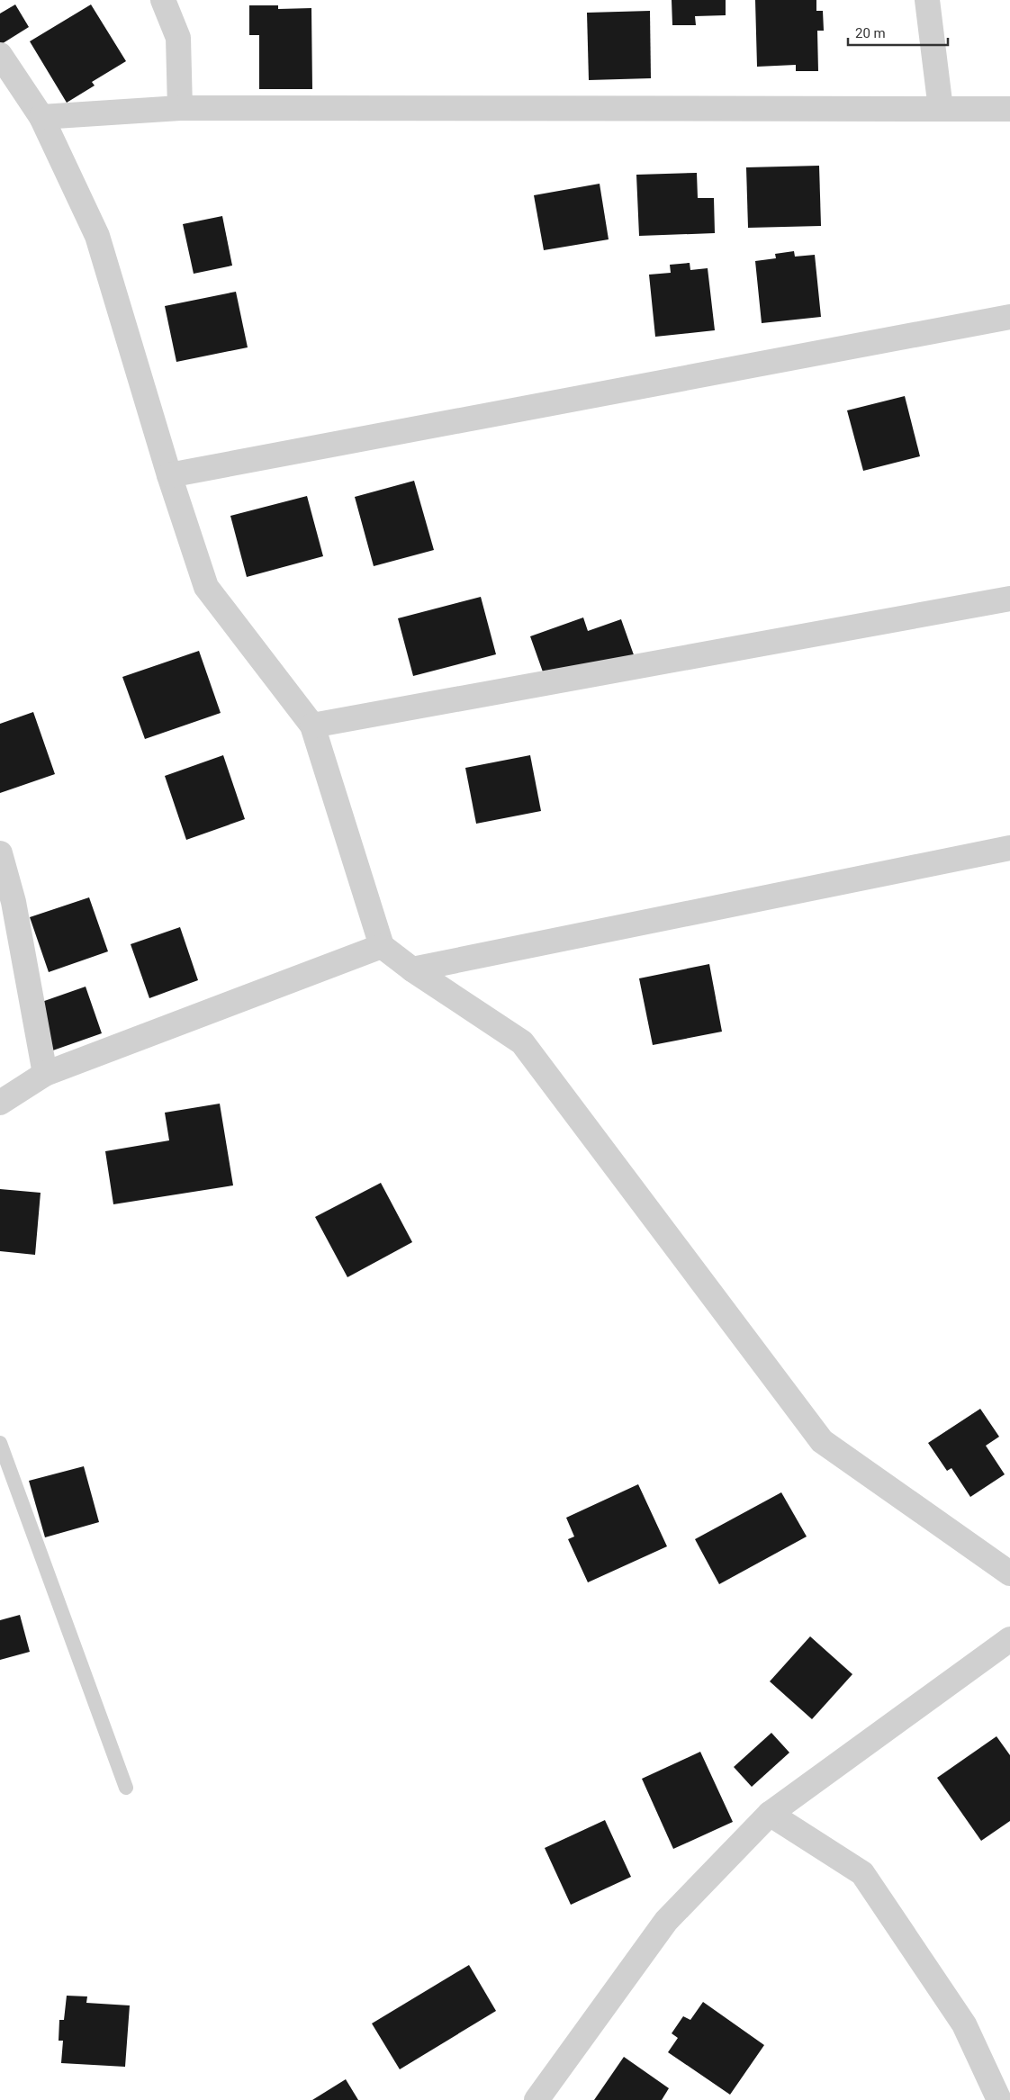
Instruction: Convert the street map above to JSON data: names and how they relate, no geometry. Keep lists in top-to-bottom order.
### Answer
{
  "scale_bar": "20 m"
}
